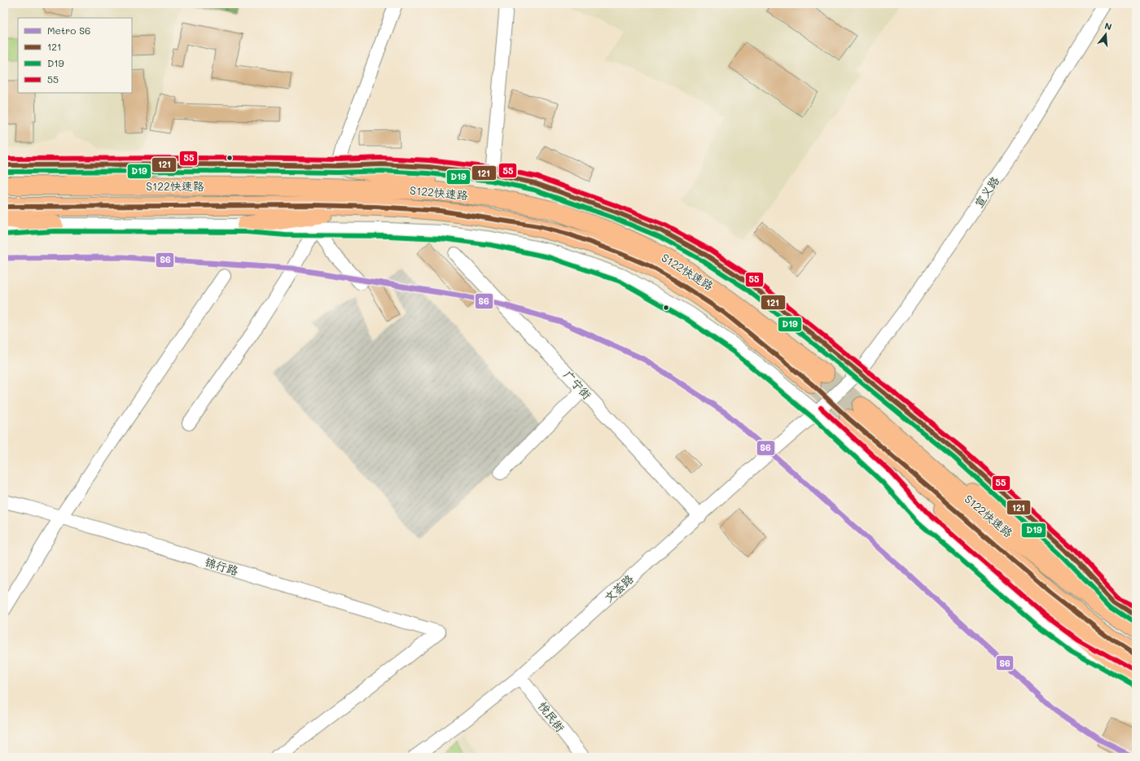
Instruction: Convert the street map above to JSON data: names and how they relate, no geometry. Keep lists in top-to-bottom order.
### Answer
{
  "streets": {
    "highway": ["S122快速路"],
    "street": [
      "宣义路",
      "广宁街",
      "锦行路",
      "文荟路",
      "悦民街"
    ]
  },
  "crossings": [
    ["宣义路", "文荟路"],
    ["广宁街", "文荟路"],
    ["文荟路", "悦民街"]
  ],
  "lines": [
    "transit line 55",
    "transit line 121",
    "transit line D19",
    "metro line S6"
  ],
  "legend": [
    "Metro S6",
    "121",
    "D19",
    "55"
  ],
  "north": "top"
}
